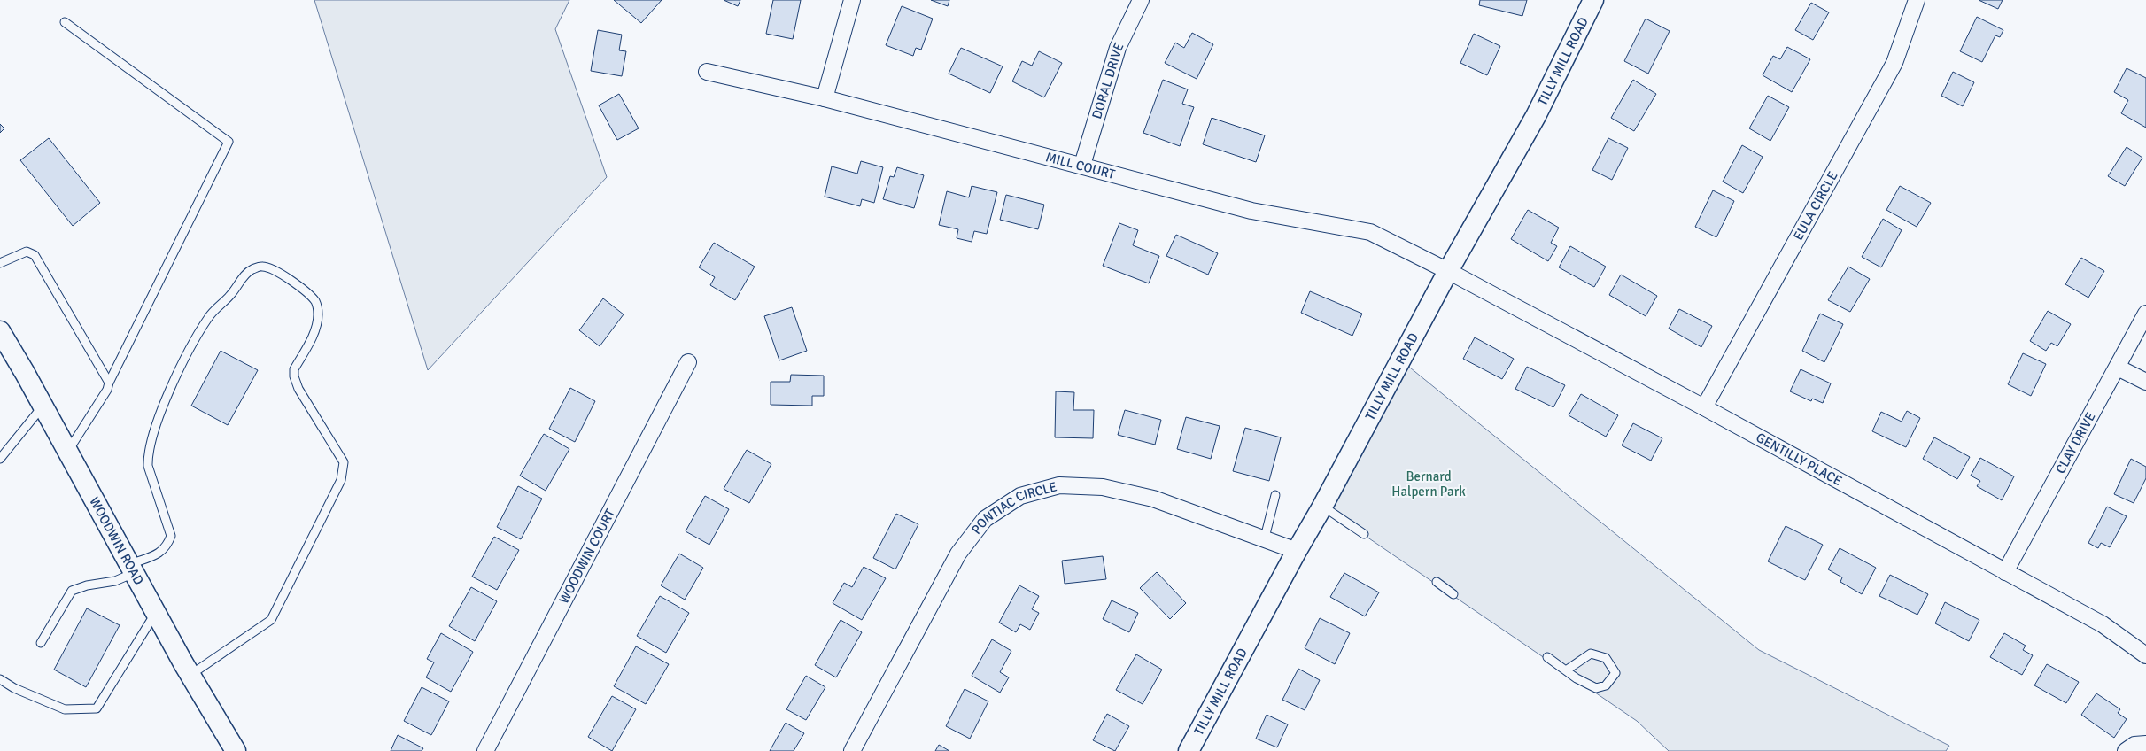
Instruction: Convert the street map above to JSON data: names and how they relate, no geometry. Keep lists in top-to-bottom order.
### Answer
{
  "streets": {
    "street": [
      "TILLY MILL ROAD",
      "DORAL DRIVE",
      "MILL COURT",
      "EULA CIRCLE",
      "CLAY DRIVE",
      "GENTILLY PLACE",
      "PONTIAC CIRCLE",
      "WOODWIN ROAD",
      "WOODWIN COURT"
    ]
  },
  "crossings": [
    ["TILLY MILL ROAD", "MILL COURT"],
    ["TILLY MILL ROAD", "GENTILLY PLACE"],
    ["TILLY MILL ROAD", "PONTIAC CIRCLE"],
    ["DORAL DRIVE", "MILL COURT"],
    ["MILL COURT", "GENTILLY PLACE"],
    ["EULA CIRCLE", "GENTILLY PLACE"],
    ["CLAY DRIVE", "GENTILLY PLACE"]
  ],
  "parks": ["Bernard Halpern Park"]
}
